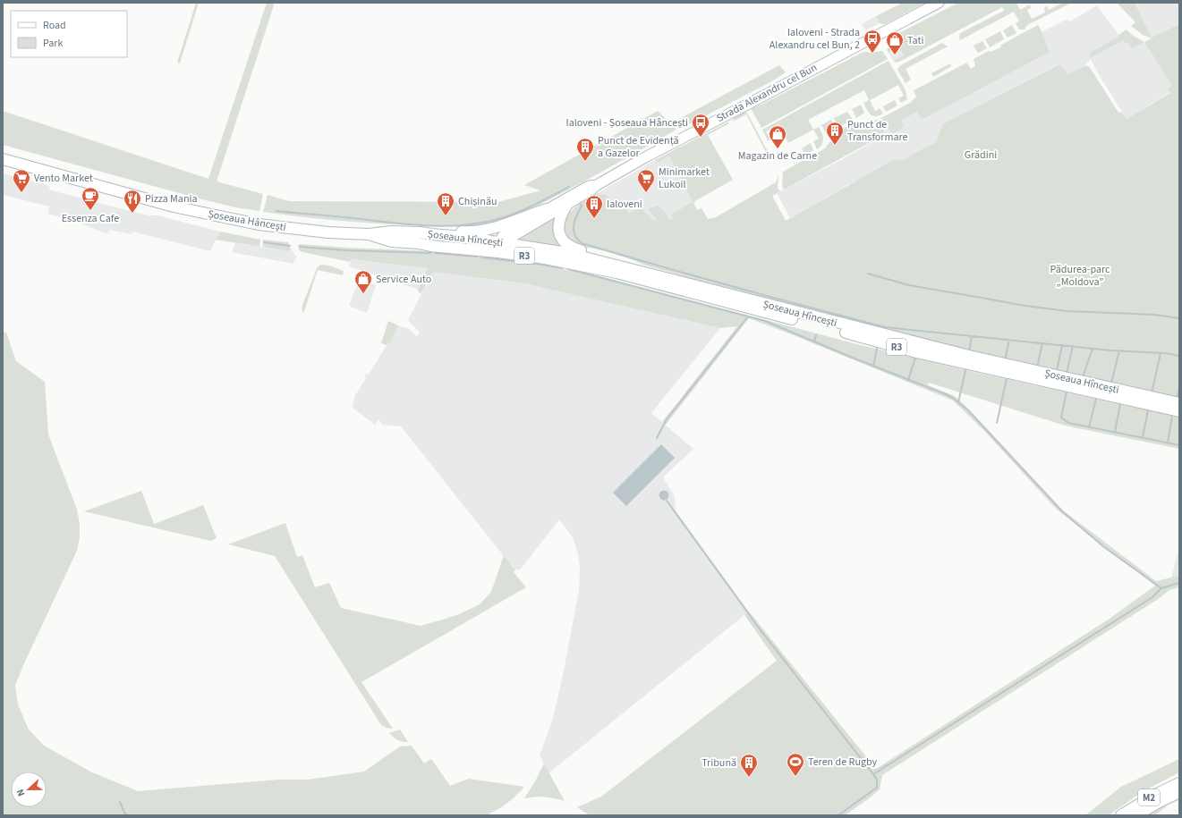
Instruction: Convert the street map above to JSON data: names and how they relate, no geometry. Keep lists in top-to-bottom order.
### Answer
{
  "streets": {
    "highway": [
      "Șoseaua Hâncești",
      "Șoseaua Hîncești",
      "R3",
      "M2"
    ],
    "main road": ["Strada Alexandru cel Bun"]
  },
  "crossings": [
    ["Strada Alexandru cel Bun", "Șoseaua Hîncești"],
    ["Strada Alexandru cel Bun", "R3"],
    ["Șoseaua Hâncești", "Șoseaua Hîncești"],
    ["Șoseaua Hâncești", "R3"],
    ["Șoseaua Hîncești", "R3"]
  ],
  "parks": ["Grădini", "Pădurea-parc „Moldova”"],
  "places": {
    "bus stop": ["Ialoveni - Strada Alexandru cel Bun, 2", "Ialoveni - Șoseaua Hâncești"],
    "shop": ["Tati", "Magazin de Carne", "Service Auto"],
    "building": [
      "Punct de Transformare",
      "Punct de Evidență a Gazelor",
      "Chișinău",
      "Ialoveni",
      "Tribună"
    ],
    "supermarket": ["Vento Market", "Minimarket Lukoil"],
    "cafe": ["Essenza Cafe"],
    "restaurant": ["Pizza Mania"],
    "sports": ["Teren de Rugby"]
  },
  "legend": ["Road", "Park"],
  "north": "left"
}
